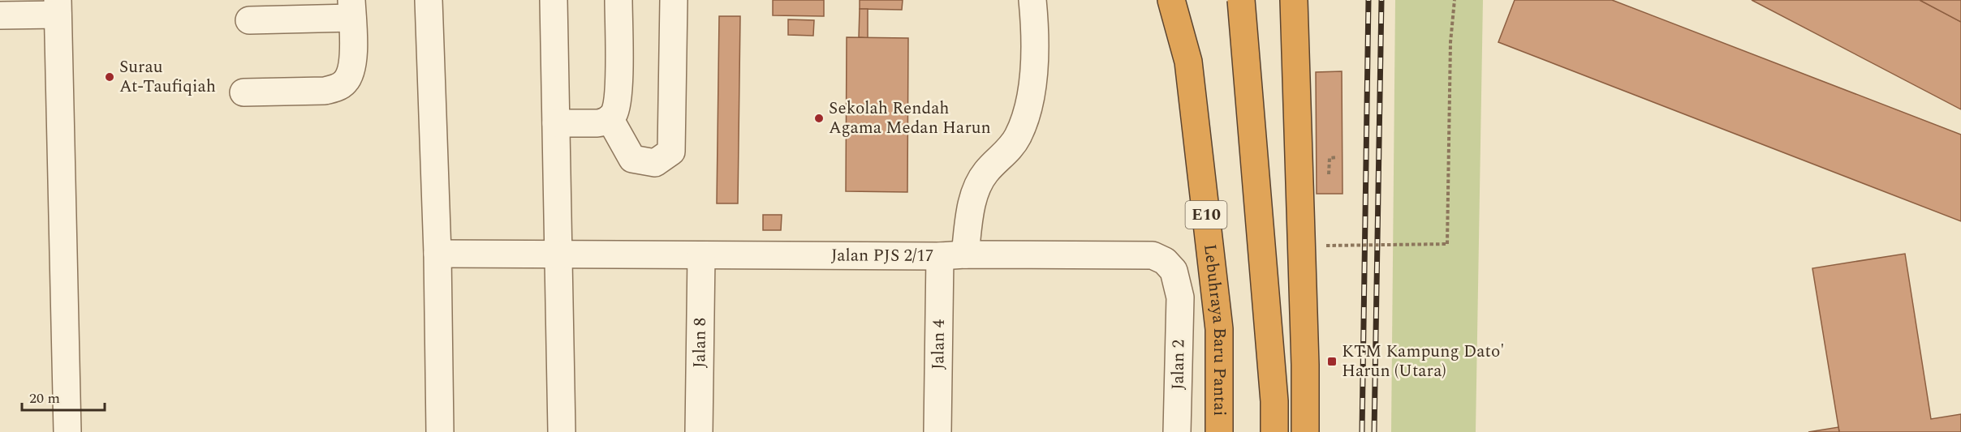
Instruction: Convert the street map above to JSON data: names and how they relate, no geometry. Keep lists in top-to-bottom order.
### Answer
{
  "streets": {
    "highway": ["E10", "Lebuhraya Baru Pantai"],
    "street": [
      "Jalan PJS 2/17",
      "Jalan 8",
      "Jalan 4",
      "Jalan 2"
    ]
  },
  "crossings": [
    ["Jalan PJS 2/17", "Jalan 8"],
    ["Jalan PJS 2/17", "Jalan 4"],
    ["Jalan PJS 2/17", "Jalan 2"]
  ],
  "places": {
    "other": ["Surau At-Taufiqiah", "Sekolah Rendah Agama Medan Harun"],
    "transit": ["KTM Kampung Dato' Harun (Utara)"]
  },
  "scale_bar": "20 m"
}
